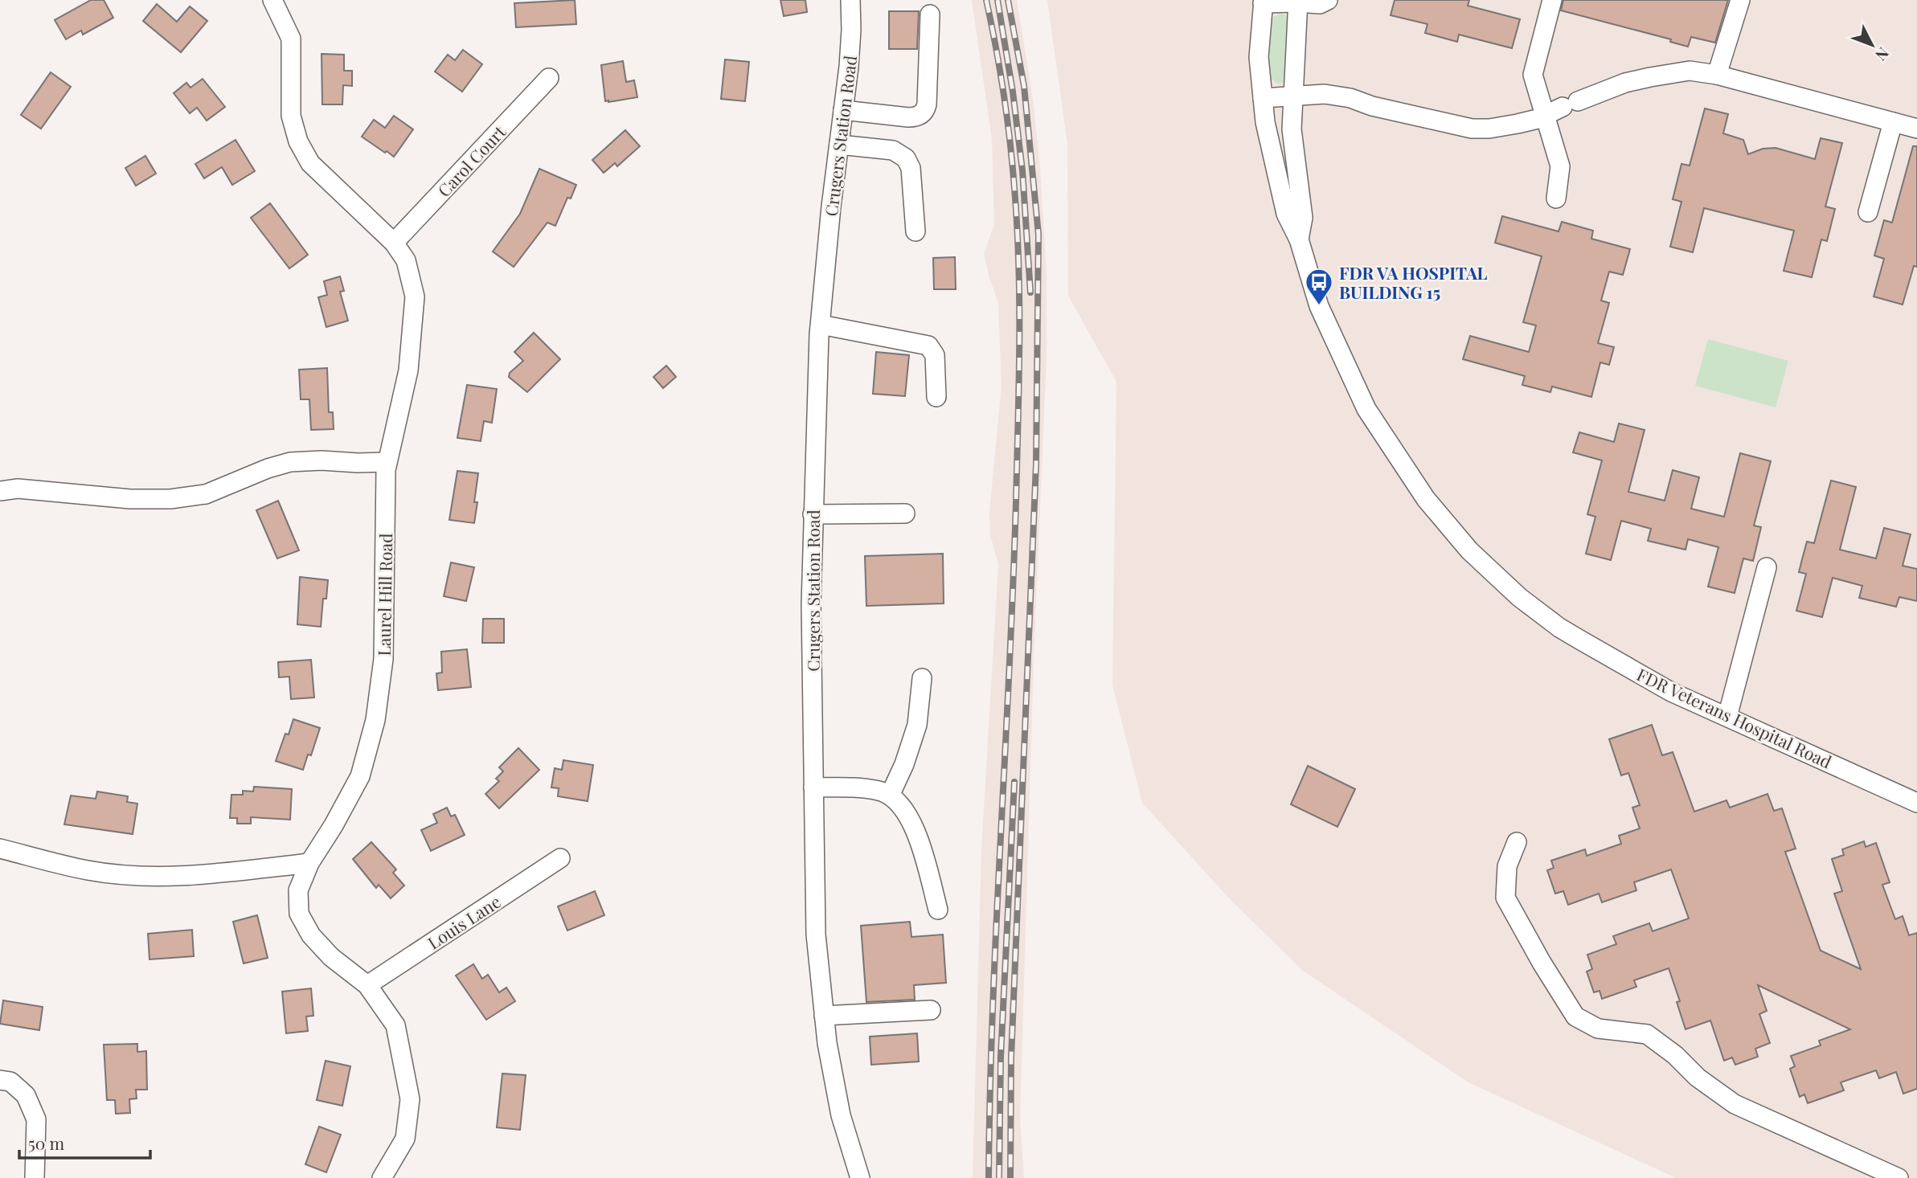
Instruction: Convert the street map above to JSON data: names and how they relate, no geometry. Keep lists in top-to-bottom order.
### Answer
{
  "streets": {
    "street": [
      "Crugers Station Road",
      "Carol Court",
      "Laurel Hill Road",
      "FDR Veterans Hospital Road",
      "Louis Lane"
    ]
  },
  "crossings": [
    ["Carol Court", "Laurel Hill Road"],
    ["Laurel Hill Road", "Louis Lane"]
  ],
  "places": {
    "bus stop": ["FDR VA HOSPITAL BUILDING 15"]
  },
  "scale_bar": "50 m",
  "north": "bottom right"
}
